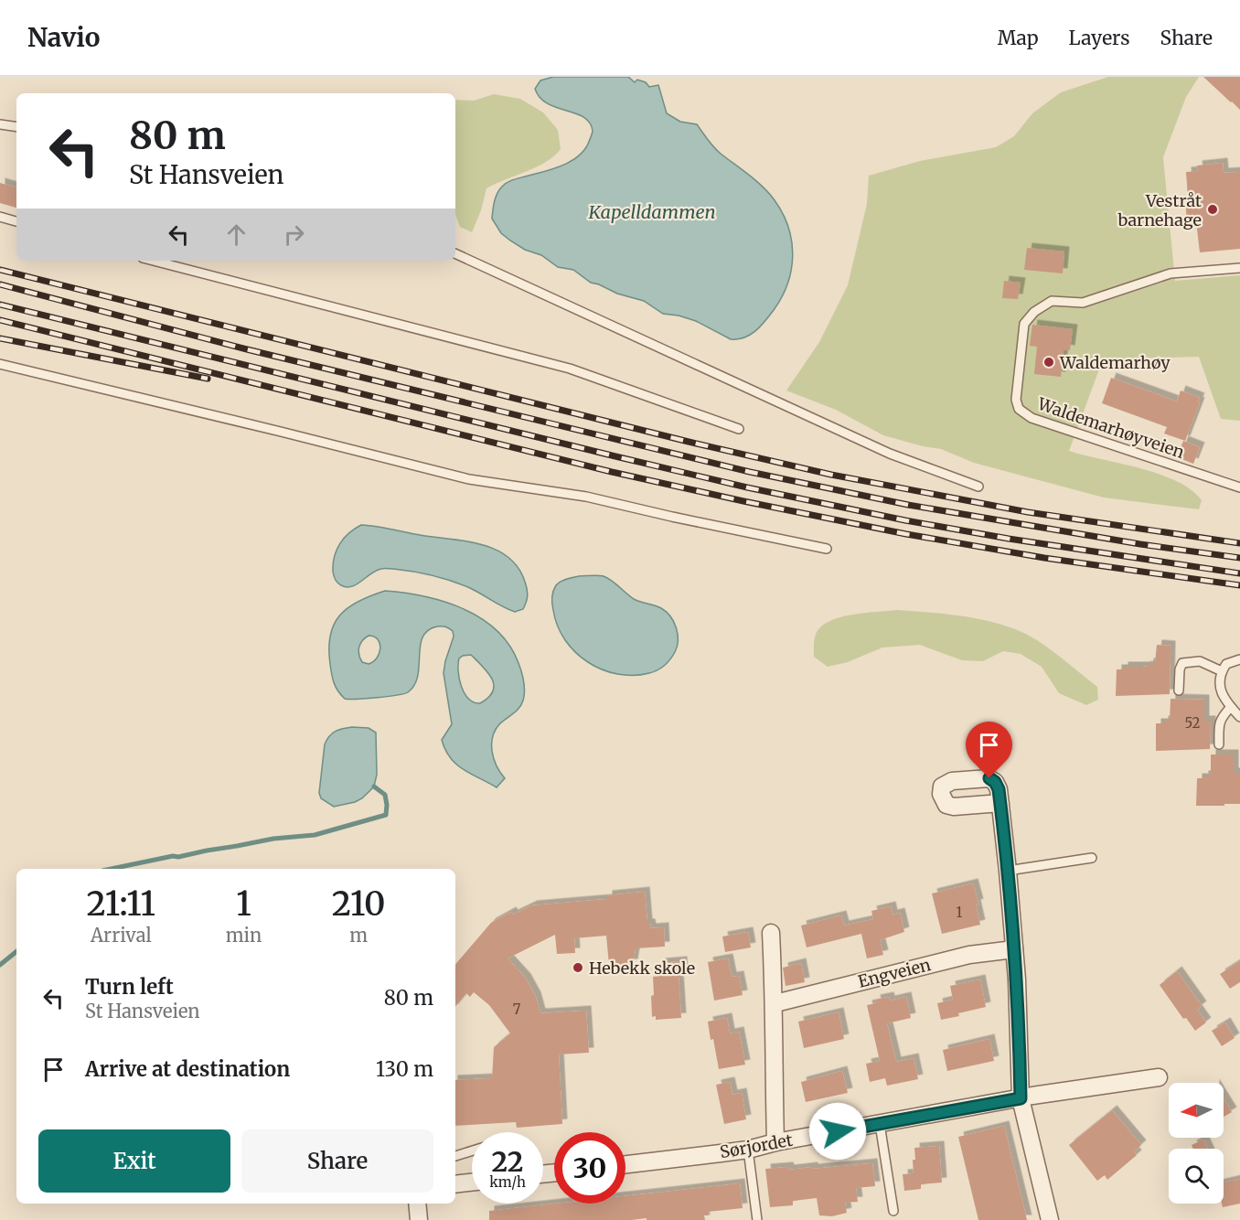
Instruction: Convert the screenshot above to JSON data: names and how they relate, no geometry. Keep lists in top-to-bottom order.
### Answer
{
  "streets": {
    "street": ["Engveien", "Sørjordet"],
    "lane": ["Waldemarhøyveien"]
  },
  "water": ["Kapelldammen"],
  "places": ["Vestråt barnehage", "Waldemarhøy", "Hebekk skole"],
  "house_numbers": ["52", "1", "7"],
  "north": "left",
  "page": {
    "header": "Navio",
    "nav": ["Map", "Layers", "Share"],
    "turn": ["80 m", "St Hansveien"],
    "eta": [
      "21:11",
      "Arrival",
      "1",
      "min",
      "210",
      "m"
    ],
    "list": [
      {
        "name": "Turn left",
        "note": "St Hansveien",
        "value": "80 m"
      },
      {
        "name": "Arrive at destination",
        "value": "130 m"
      }
    ],
    "buttons": ["Exit", "Share"],
    "speed": "22 km/h",
    "limit": "30"
  }
}
